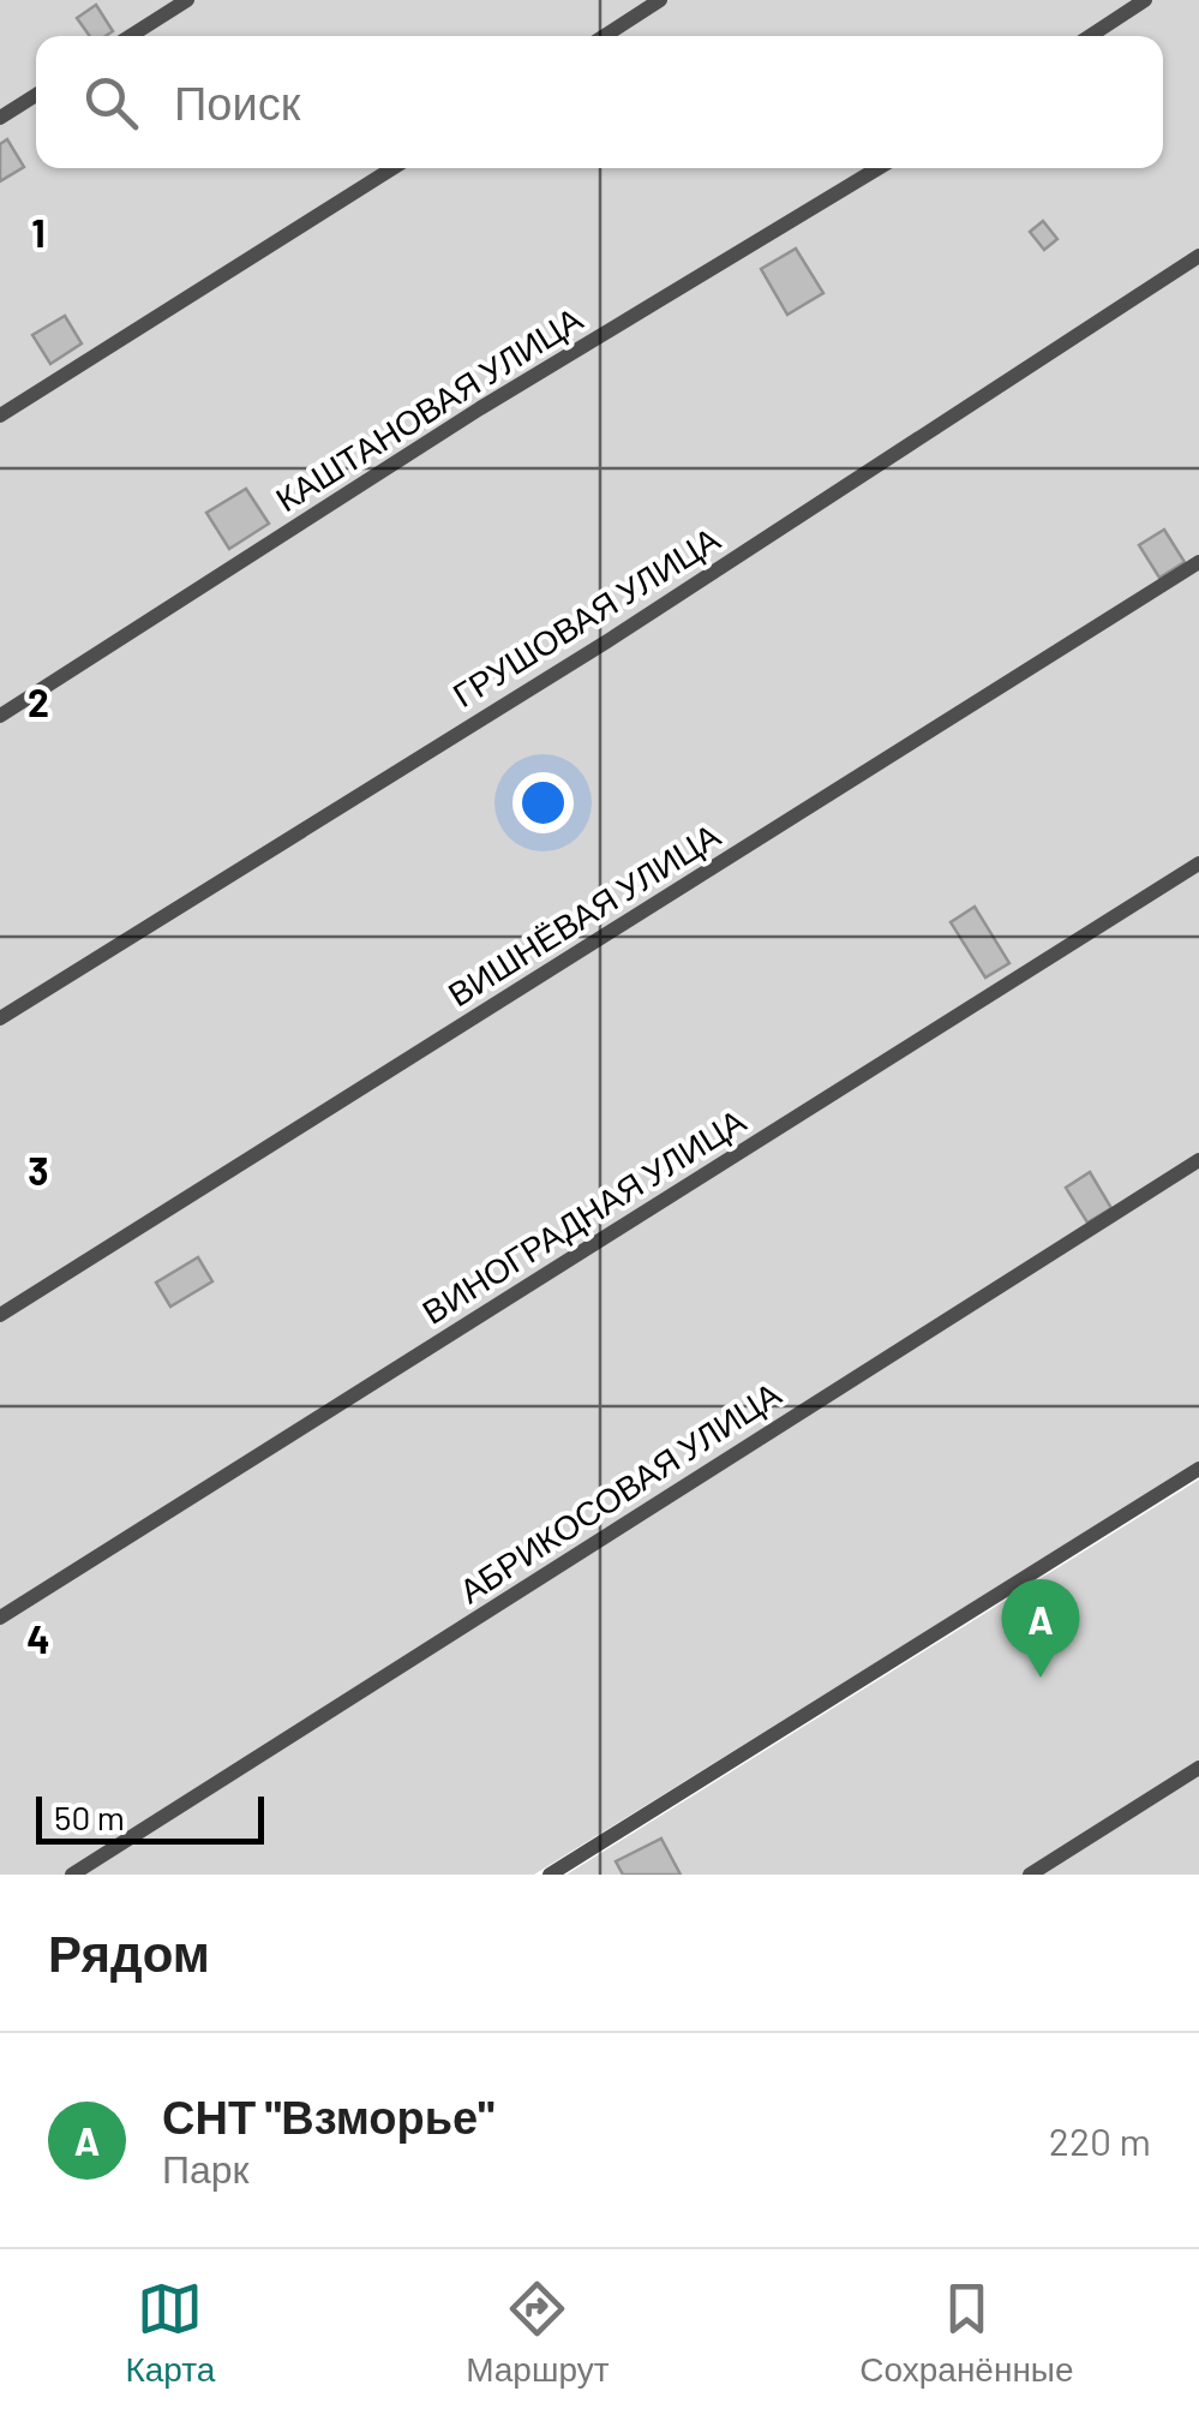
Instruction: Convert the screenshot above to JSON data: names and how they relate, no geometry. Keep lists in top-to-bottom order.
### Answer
{
  "streets": {
    "lane": [
      "КАШТАНОВАЯ УЛИЦА",
      "ГРУШОВАЯ УЛИЦА",
      "ВИШНЁВАЯ УЛИЦА",
      "ВИНОГРАДНАЯ УЛИЦА",
      "АБРИКОСОВАЯ УЛИЦА"
    ]
  },
  "scale_bar": "50 m",
  "page": {
    "search": "Поиск",
    "pins": "A",
    "scale": "50 m",
    "heading": "Рядом",
    "list": [
      {
        "mark": "A",
        "name": "СНТ \"Взморье\"",
        "note": "Парк",
        "value": "220 m"
      }
    ],
    "nav": ["Карта", "Маршрут", "Сохранённые"]
  },
  "grid": {
    "rows": [
      "1",
      "2",
      "3",
      "4"
    ]
  }
}
